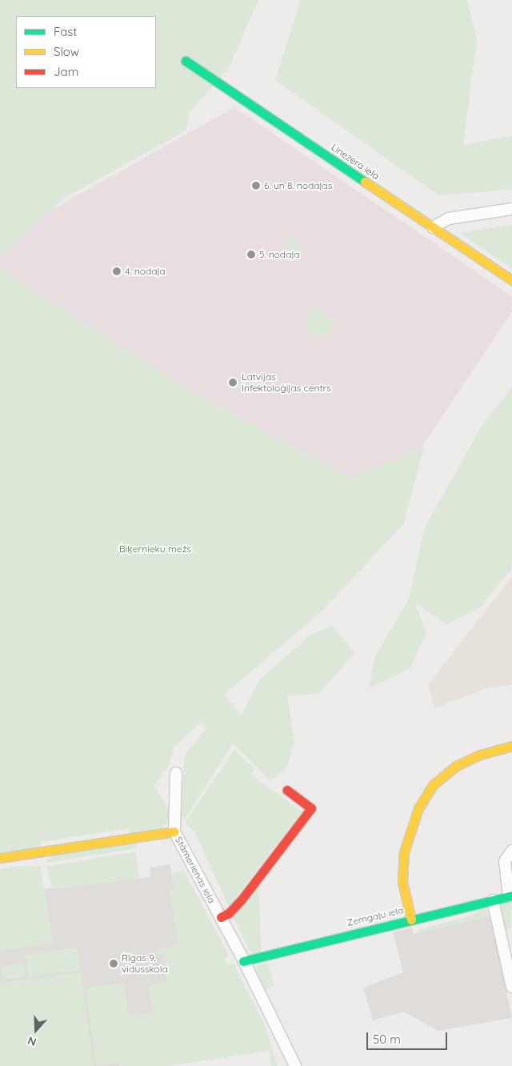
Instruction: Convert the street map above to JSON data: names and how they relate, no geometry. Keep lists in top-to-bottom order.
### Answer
{
  "streets": {
    "street": ["Linezera iela", "Stāmerienas iela", "Zemgaļu iela"]
  },
  "crossings": [
    ["Stāmerienas iela", "Zemgaļu iela"]
  ],
  "parks": ["Biķernieku mežs"],
  "places": [
    "6. un 8. nodaļas",
    "5. nodaļa",
    "4. nodaļa",
    "Latvijas Infektoloģijas centrs",
    "Rīgas 9. vidusskola"
  ],
  "legend": ["Fast", "Slow", "Jam"],
  "scale_bar": "50 m",
  "north": "bottom"
}
